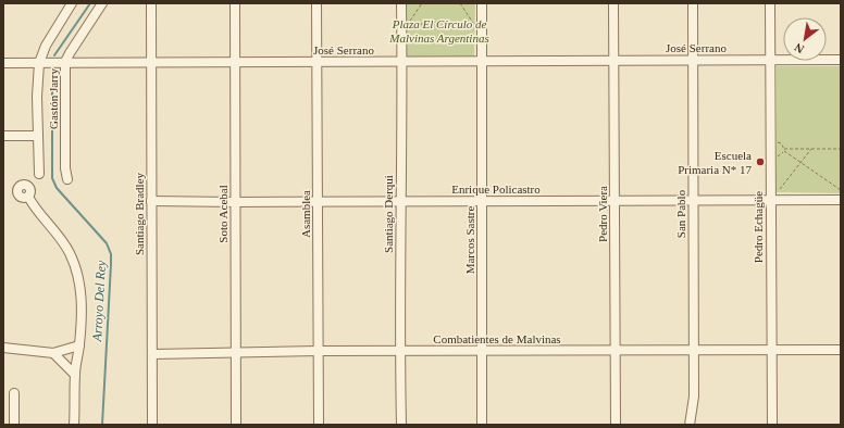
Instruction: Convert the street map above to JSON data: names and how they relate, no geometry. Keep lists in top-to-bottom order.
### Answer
{
  "streets": {
    "street": [
      "José Serrano",
      "Gastón Jarry",
      "Enrique Policastro",
      "Santiago Bradley",
      "Soto Acebal",
      "Asamblea",
      "Santiago Derqui",
      "Pedro Viera",
      "San Pablo",
      "Pedro Echagüe",
      "Marcos Sastre",
      "Combatientes de Malvinas"
    ]
  },
  "crossings": [
    ["José Serrano", "Gastón Jarry"],
    ["José Serrano", "Santiago Bradley"],
    ["José Serrano", "Soto Acebal"],
    ["José Serrano", "Asamblea"],
    ["José Serrano", "Santiago Derqui"],
    ["José Serrano", "Pedro Viera"],
    ["José Serrano", "San Pablo"],
    ["José Serrano", "Pedro Echagüe"],
    ["José Serrano", "Marcos Sastre"],
    ["Enrique Policastro", "Santiago Bradley"],
    ["Enrique Policastro", "Soto Acebal"],
    ["Enrique Policastro", "Asamblea"],
    ["Enrique Policastro", "Santiago Derqui"],
    ["Enrique Policastro", "Pedro Viera"],
    ["Enrique Policastro", "San Pablo"],
    ["Enrique Policastro", "Pedro Echagüe"],
    ["Enrique Policastro", "Marcos Sastre"],
    ["Santiago Bradley", "Combatientes de Malvinas"],
    ["Soto Acebal", "Combatientes de Malvinas"],
    ["Asamblea", "Combatientes de Malvinas"],
    ["Santiago Derqui", "Combatientes de Malvinas"],
    ["Pedro Viera", "Combatientes de Malvinas"],
    ["San Pablo", "Combatientes de Malvinas"],
    ["Pedro Echagüe", "Combatientes de Malvinas"],
    ["Marcos Sastre", "Combatientes de Malvinas"]
  ],
  "water": ["Arroyo Del Rey"],
  "parks": ["Plaza El Círculo de Malvinas Argentinas"],
  "places": ["Escuela Primaria N* 17"],
  "north": "bottom left"
}
